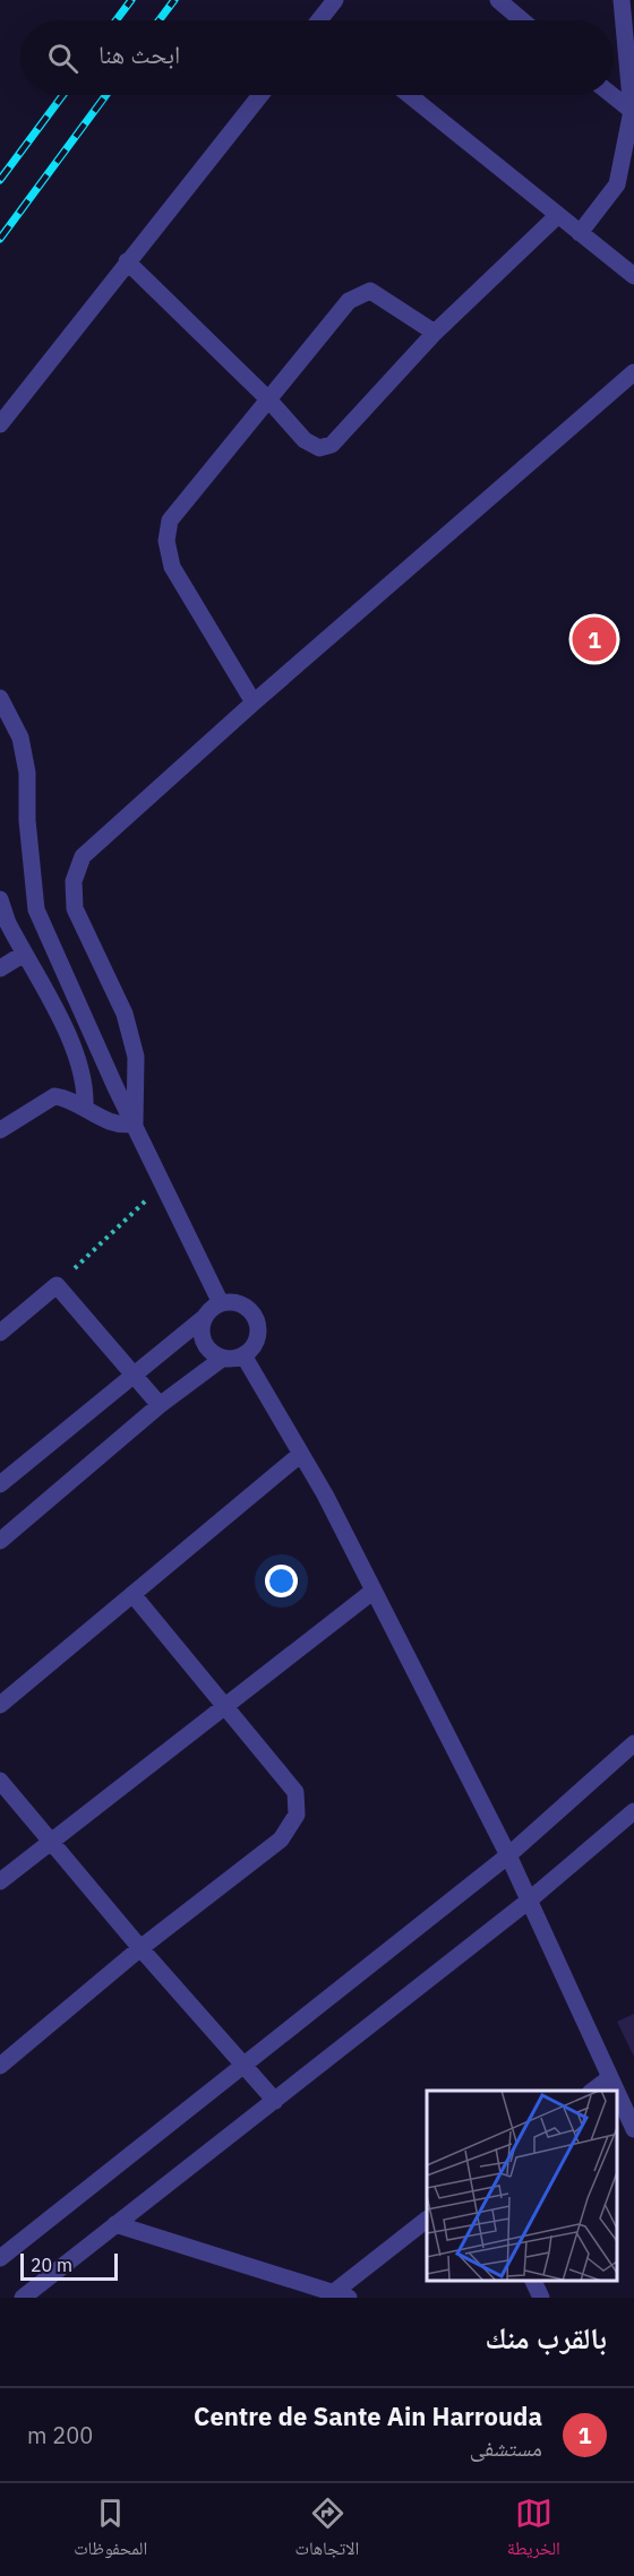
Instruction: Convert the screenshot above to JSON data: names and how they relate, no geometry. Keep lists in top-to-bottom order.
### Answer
{
  "scale_bar": "20 m",
  "page": {
    "search": "ابحث هنا",
    "pins": "1",
    "scale": "20 m",
    "heading": "بالقرب منك",
    "list": [
      {
        "mark": "1",
        "name": "Centre de Sante Ain Harrouda",
        "note": "مستشفى",
        "value": "200 m"
      }
    ],
    "nav": ["الخريطة", "الاتجاهات", "المحفوظات"]
  }
}
